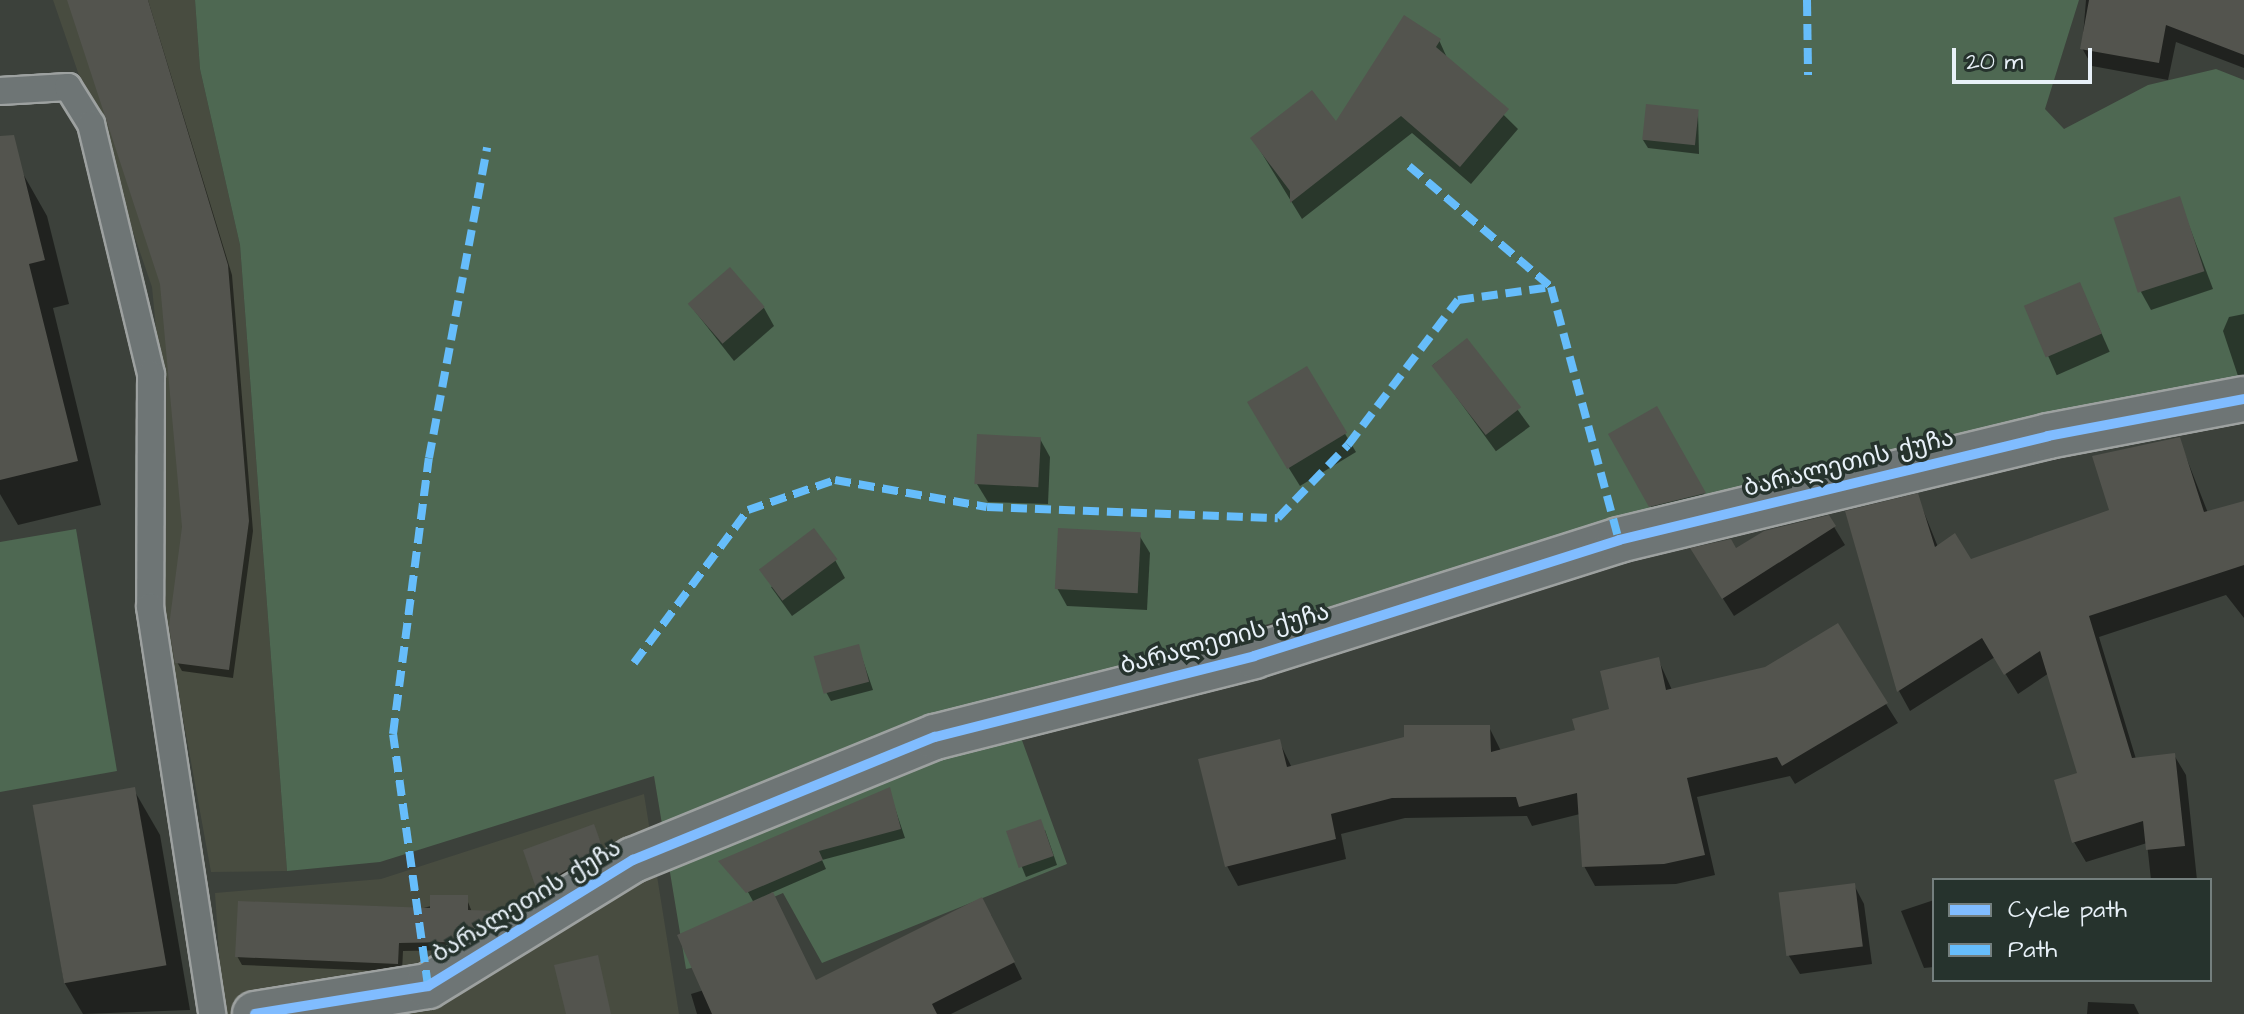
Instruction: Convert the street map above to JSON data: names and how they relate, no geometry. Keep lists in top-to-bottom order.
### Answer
{
  "streets": {
    "street": ["ბარალეთის ქუჩა"]
  },
  "legend": ["Cycle path", "Path"],
  "scale_bar": "20 m"
}
